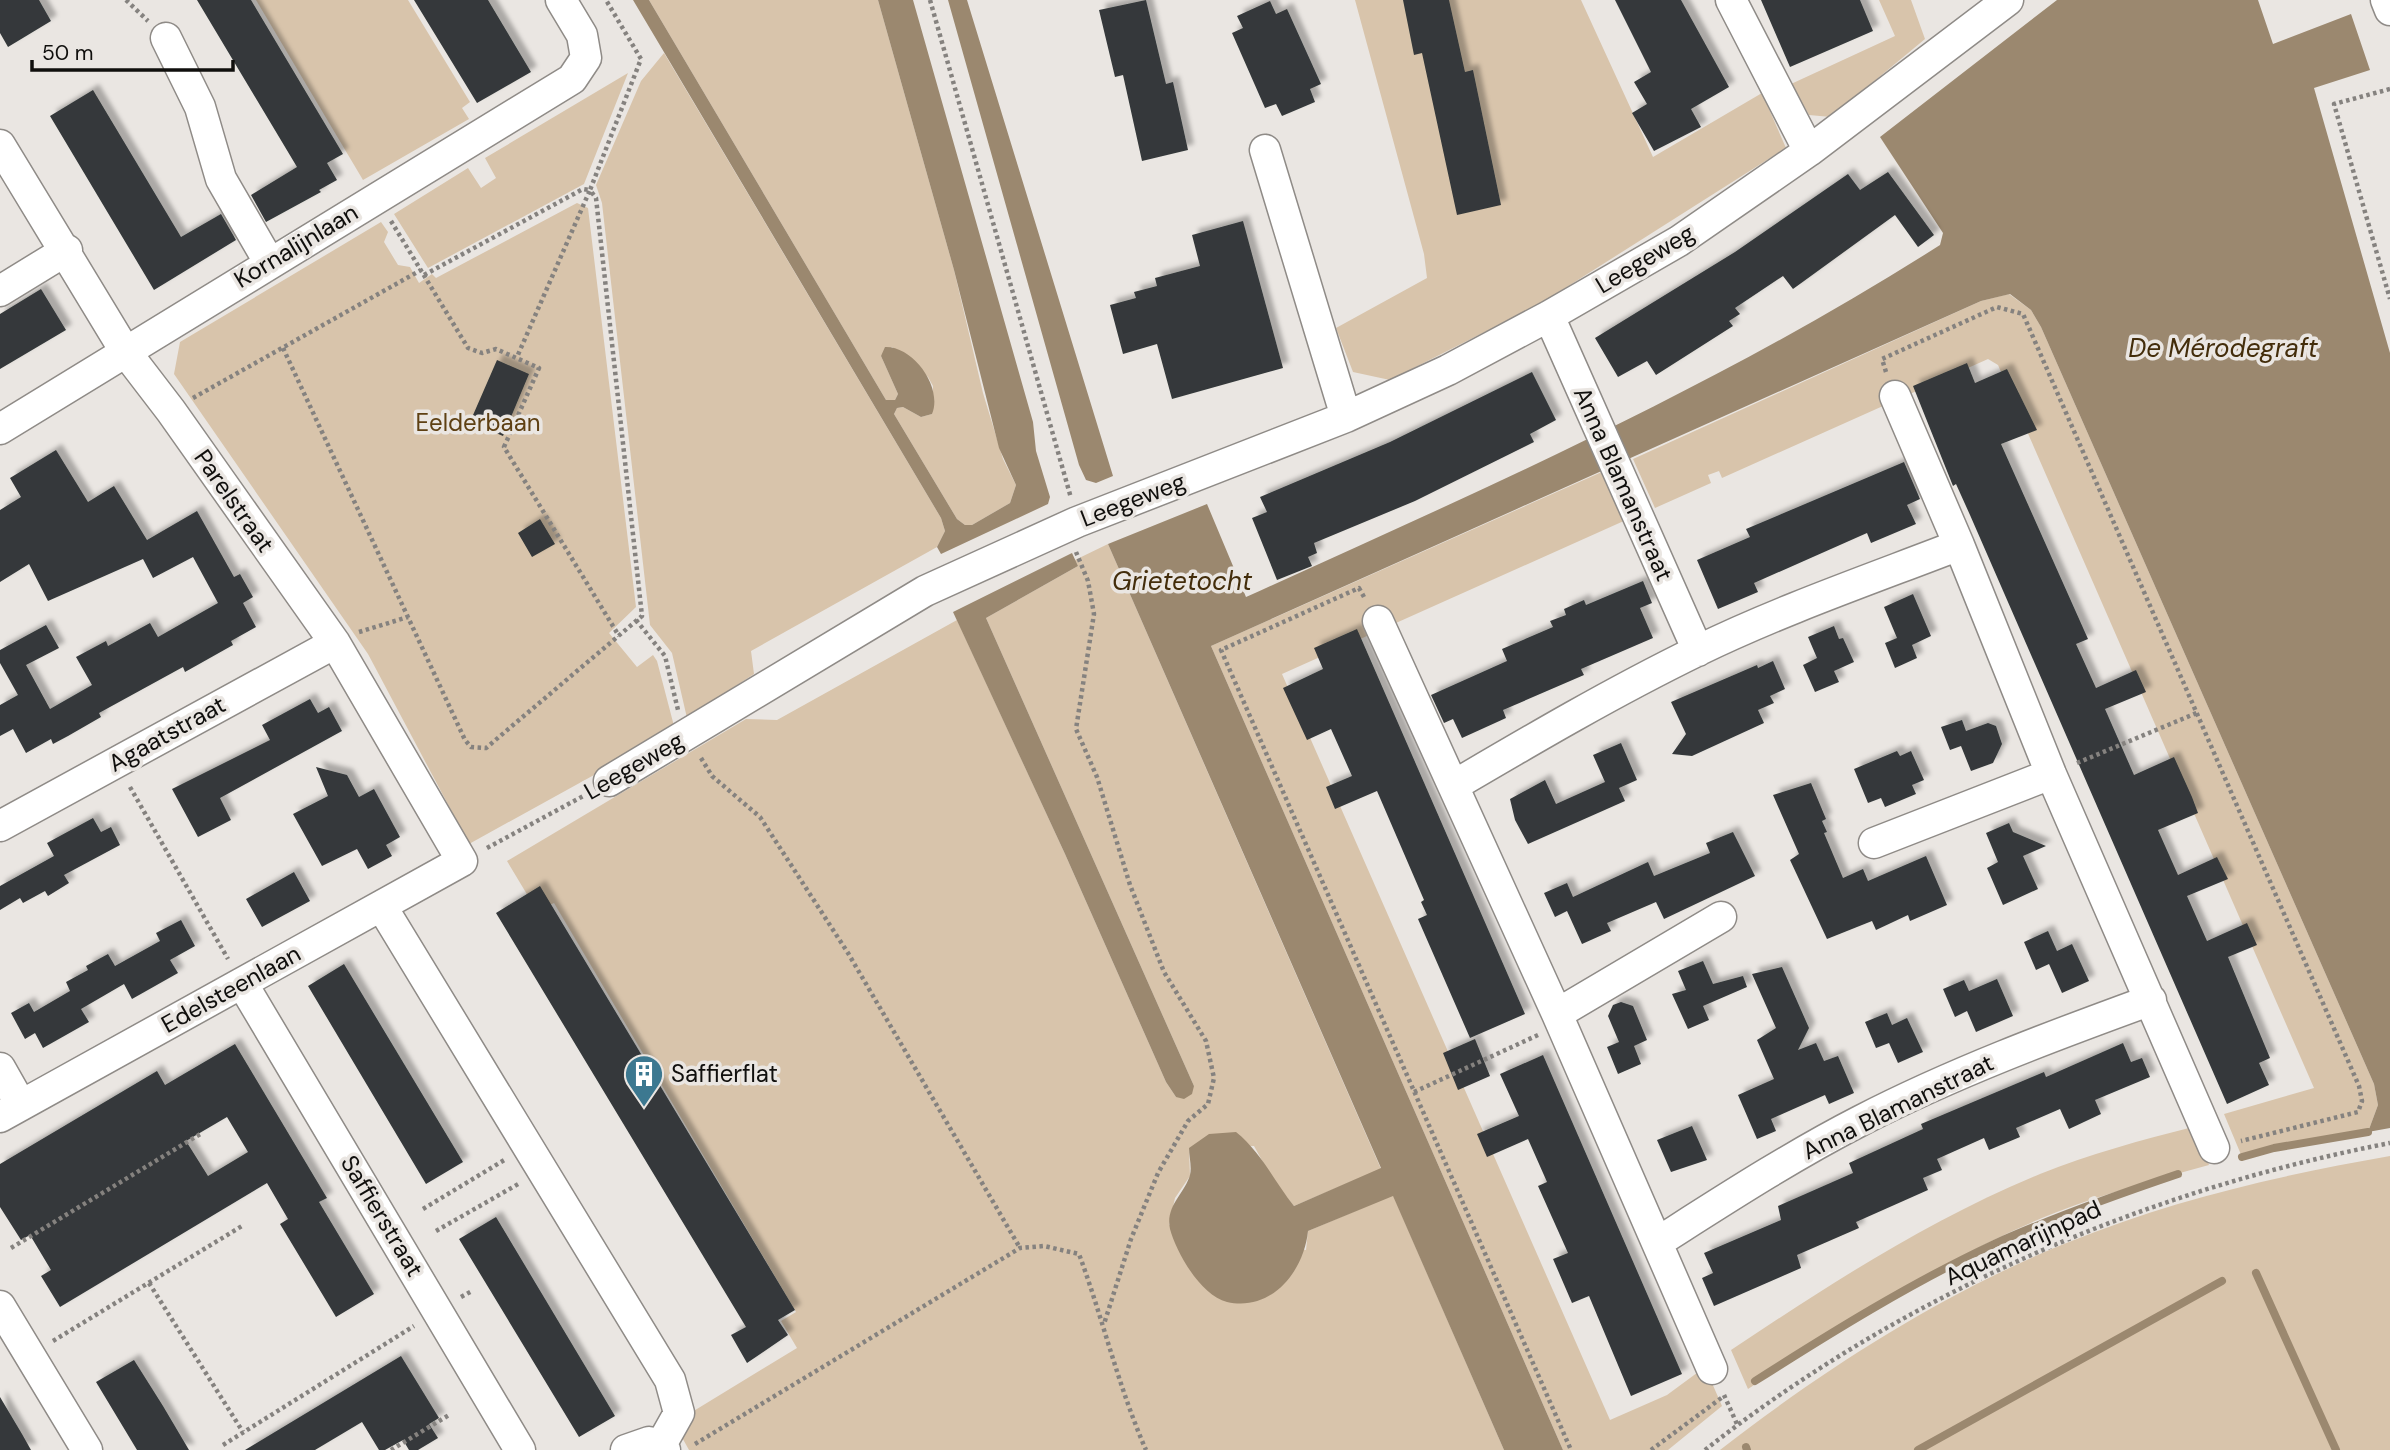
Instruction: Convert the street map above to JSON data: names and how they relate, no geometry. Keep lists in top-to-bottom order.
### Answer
{
  "streets": {
    "street": [
      "Kornalijnlaan",
      "Leegeweg",
      "Anna Blamanstraat",
      "Parelstraat",
      "Agaatstraat",
      "Edelsteenlaan",
      "Saffierstraat"
    ],
    "path": ["Aquamarijnpad"]
  },
  "crossings": [
    ["Kornalijnlaan", "Parelstraat"],
    ["Leegeweg", "Anna Blamanstraat"],
    ["Leegeweg", "Parelstraat"],
    ["Leegeweg", "Edelsteenlaan"],
    ["Parelstraat", "Agaatstraat"],
    ["Parelstraat", "Edelsteenlaan"],
    ["Edelsteenlaan", "Saffierstraat"]
  ],
  "water": ["De Mérodegraft", "Grietetocht"],
  "parks": ["Eelderbaan"],
  "places": {
    "building": ["Saffierflat"]
  },
  "scale_bar": "50 m"
}
